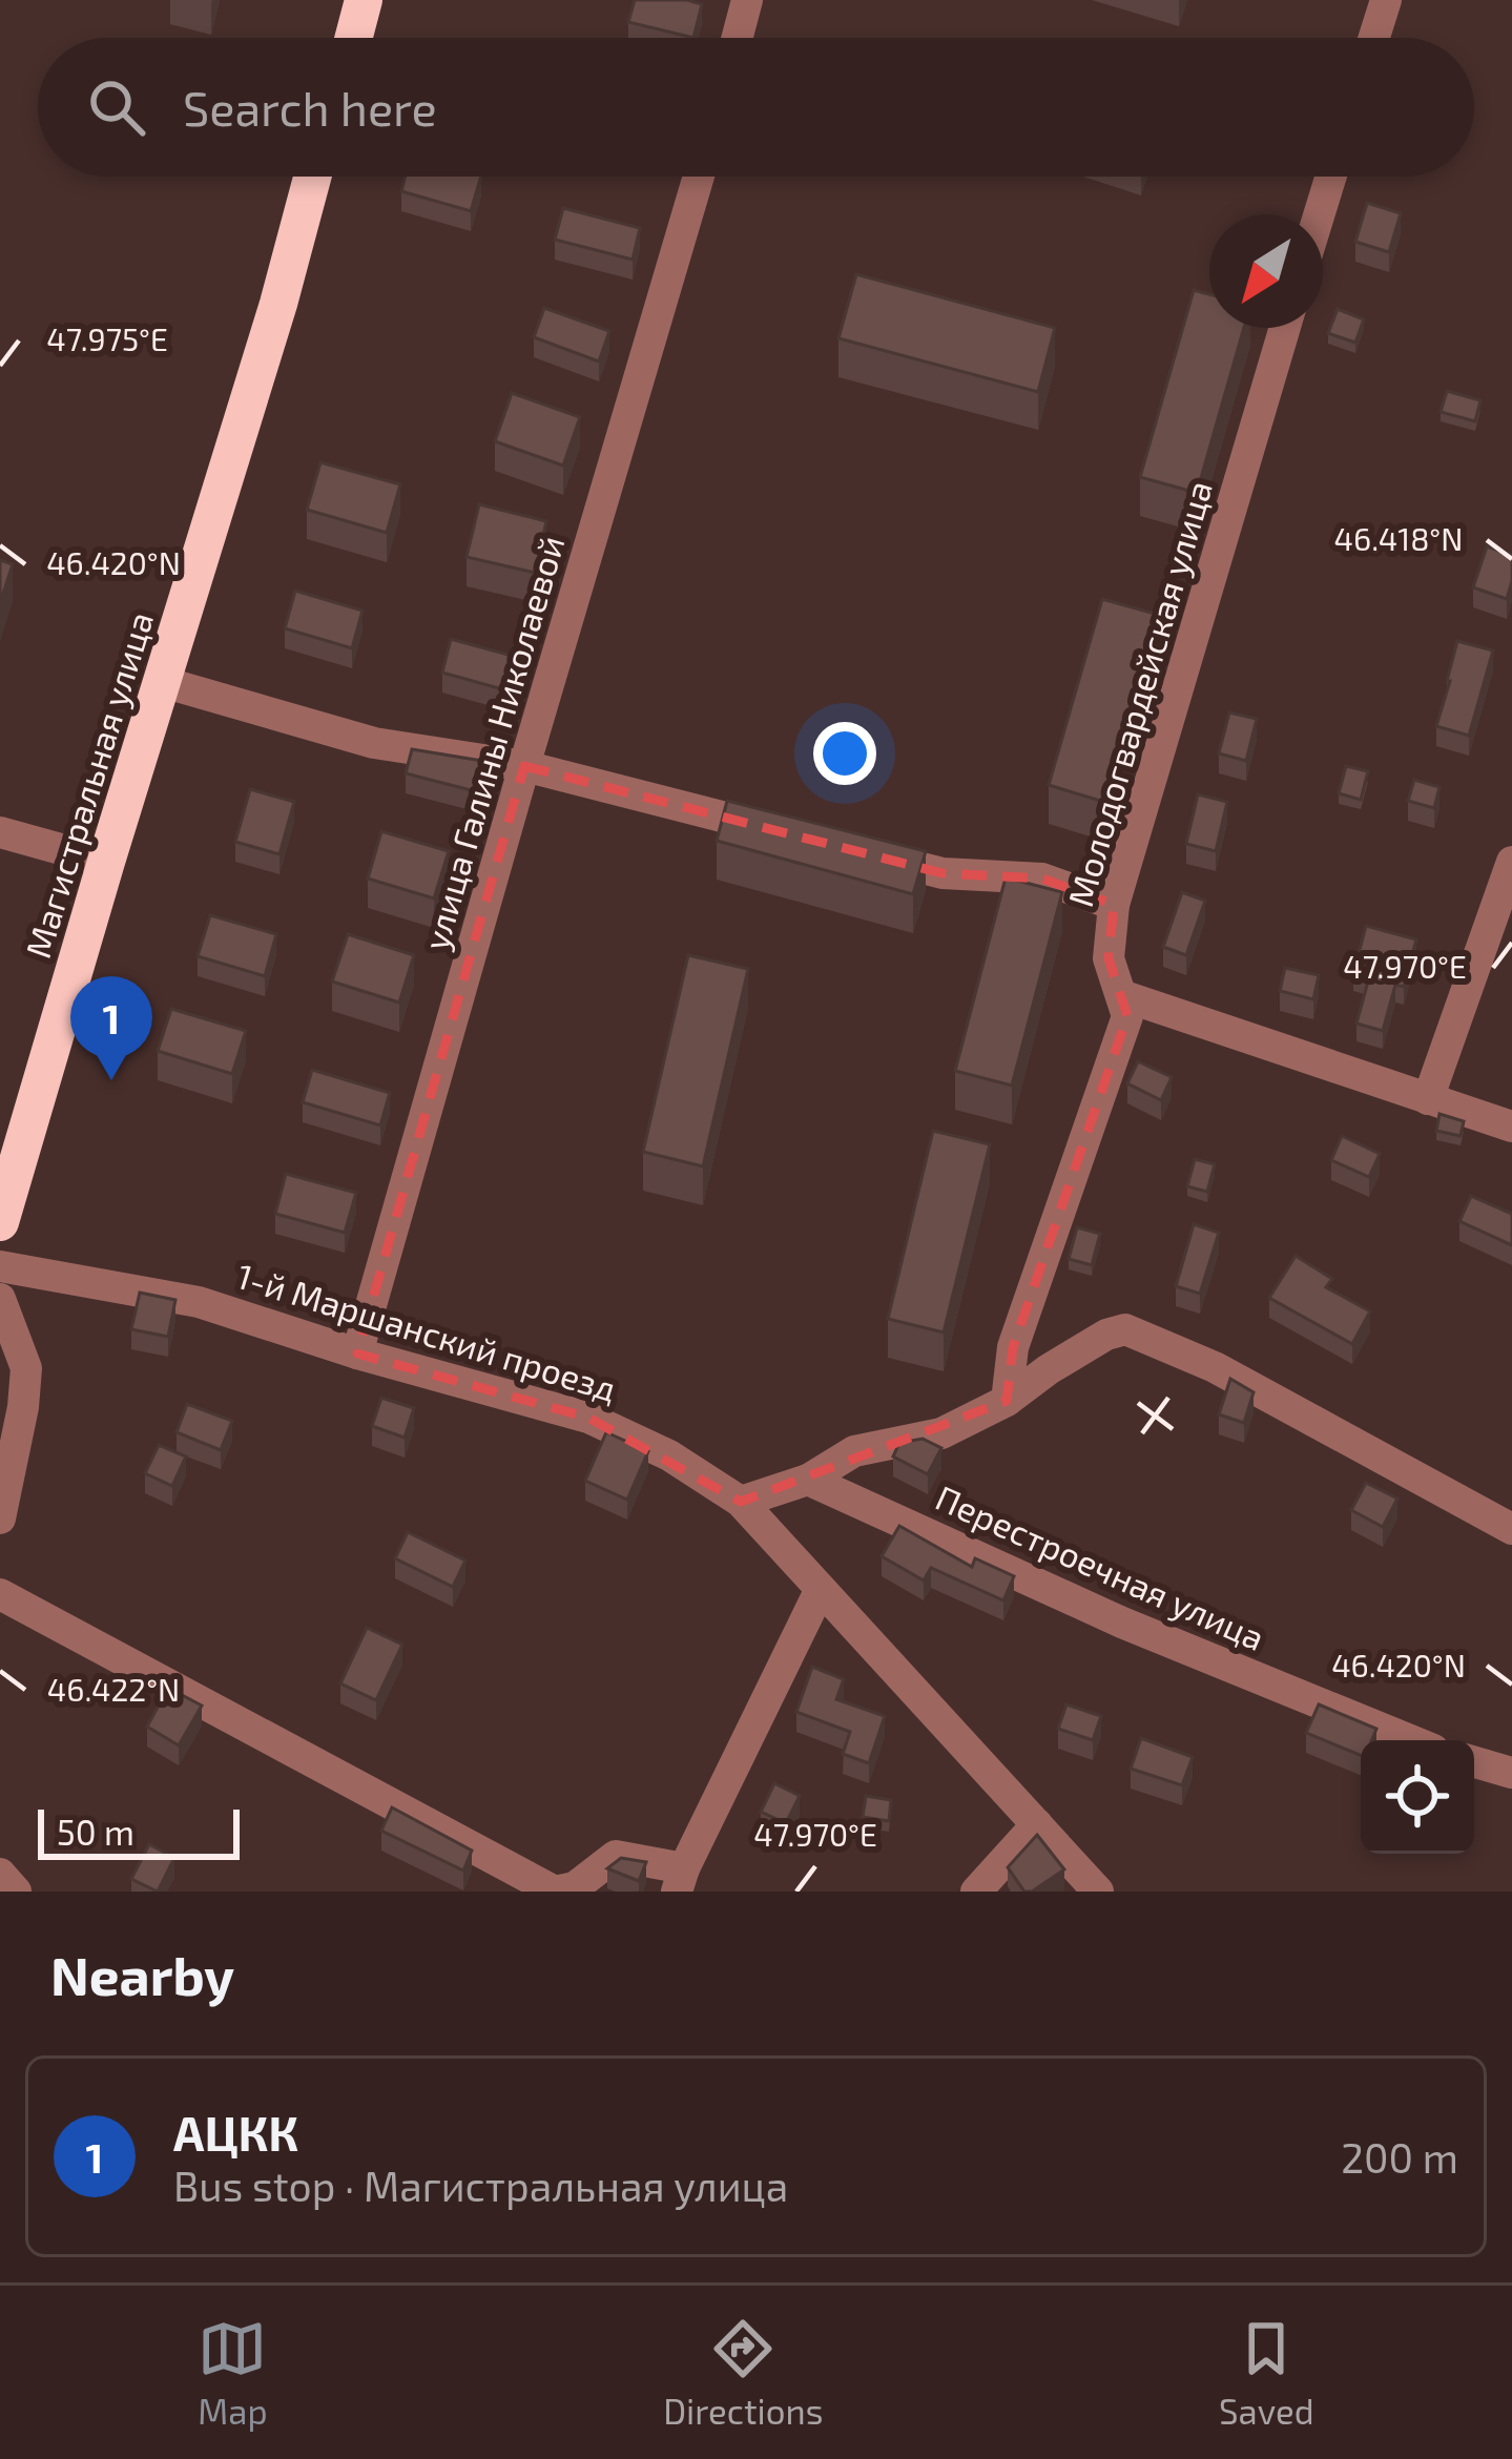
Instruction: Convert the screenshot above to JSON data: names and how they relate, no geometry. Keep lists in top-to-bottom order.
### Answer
{
  "streets": {
    "highway": ["Магистральная улица"],
    "street": [
      "Молодогвардейская улица",
      "улица Галины Николаевой",
      "1-й Маршанский проезд",
      "Перестроечная улица"
    ]
  },
  "crossings": [
    ["улица Галины Николаевой", "1-й Маршанский проезд"]
  ],
  "scale_bar": "50 m",
  "north": "bottom left",
  "page": {
    "search": "Search here",
    "pins": "1",
    "scale": "50 m",
    "heading": "Nearby",
    "list": [
      {
        "mark": "1",
        "name": "АЦКК",
        "note": "Bus stop · Магистральная улица",
        "value": "200 m"
      }
    ],
    "nav": ["Map", "Directions", "Saved"]
  },
  "coordinates": [
    "47.975°E",
    "46.418°N",
    "46.420°N",
    "47.970°E",
    "46.422°N"
  ]
}
